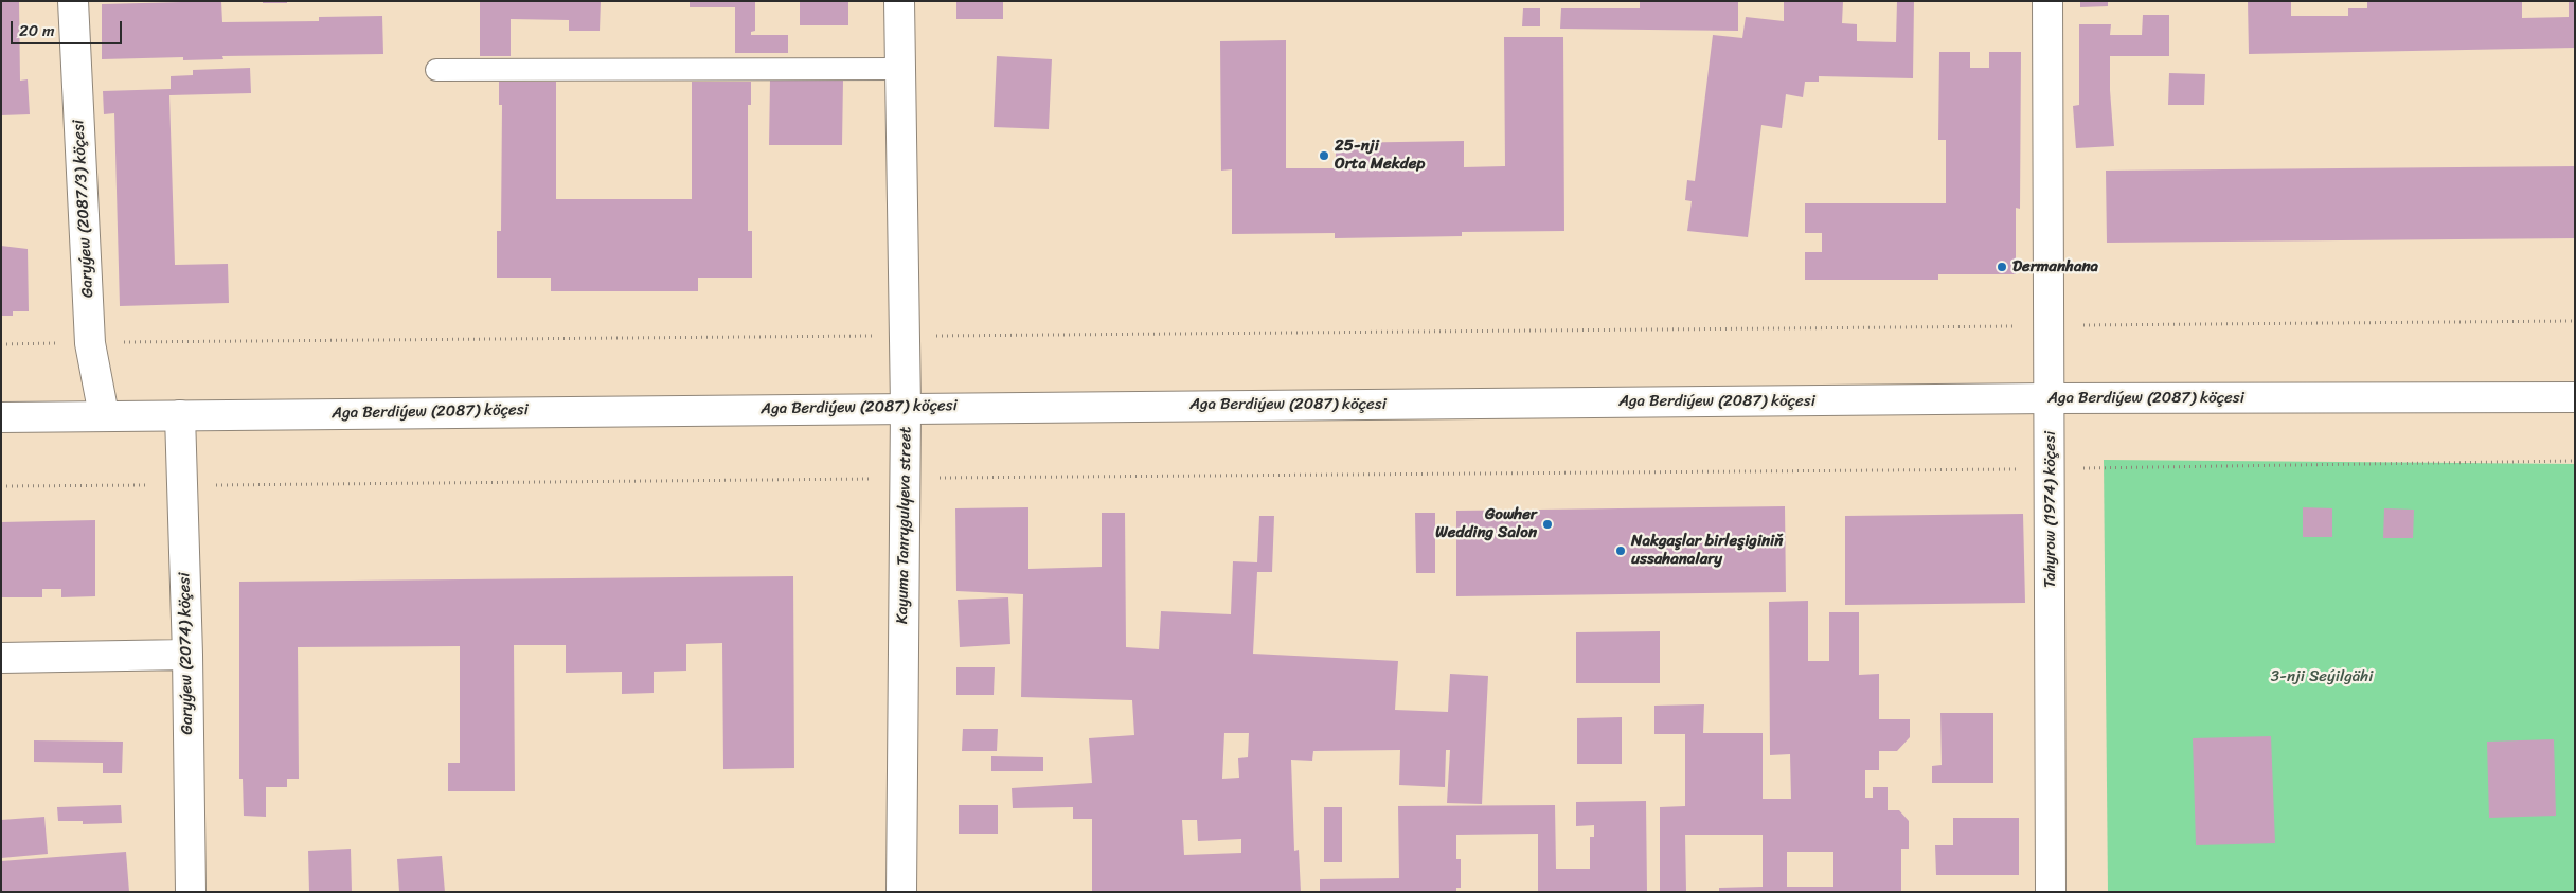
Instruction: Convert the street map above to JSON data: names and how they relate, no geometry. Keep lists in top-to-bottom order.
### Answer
{
  "streets": {
    "street": [
      "Garyýew (2087/3) köçesi",
      "Aga Berdiýew (2087) köçesi",
      "Tahyrow (1974) köçesi",
      "Kayuma Tanrygulyeva street",
      "Garyýew (2074) köçesi"
    ]
  },
  "crossings": [
    ["Garyýew (2087/3) köçesi", "Aga Berdiýew (2087) köçesi"],
    ["Aga Berdiýew (2087) köçesi", "Tahyrow (1974) köçesi"],
    ["Aga Berdiýew (2087) köçesi", "Kayuma Tanrygulyeva street"],
    ["Aga Berdiýew (2087) köçesi", "Garyýew (2074) köçesi"]
  ],
  "parks": ["3-nji Seýilgähi"],
  "places": [
    "25-nji Orta Mekdep",
    "Dermanhana",
    "Gowher Wedding Salon",
    "Nakgaşlar birleşiginiň ussahanalary"
  ],
  "scale_bar": "20 m"
}
